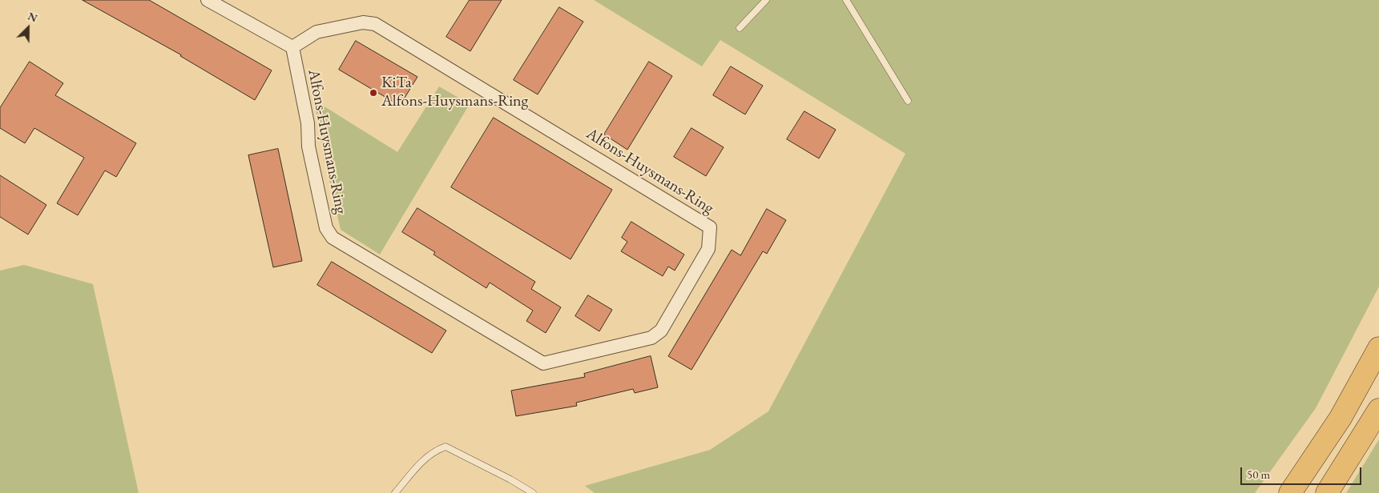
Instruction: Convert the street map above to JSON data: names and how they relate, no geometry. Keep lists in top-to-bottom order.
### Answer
{
  "streets": {
    "street": ["Alfons-Huysmans-Ring"]
  },
  "places": ["KiTa Alfons-Huysmans-Ring"],
  "scale_bar": "50 m",
  "north": "top right"
}
